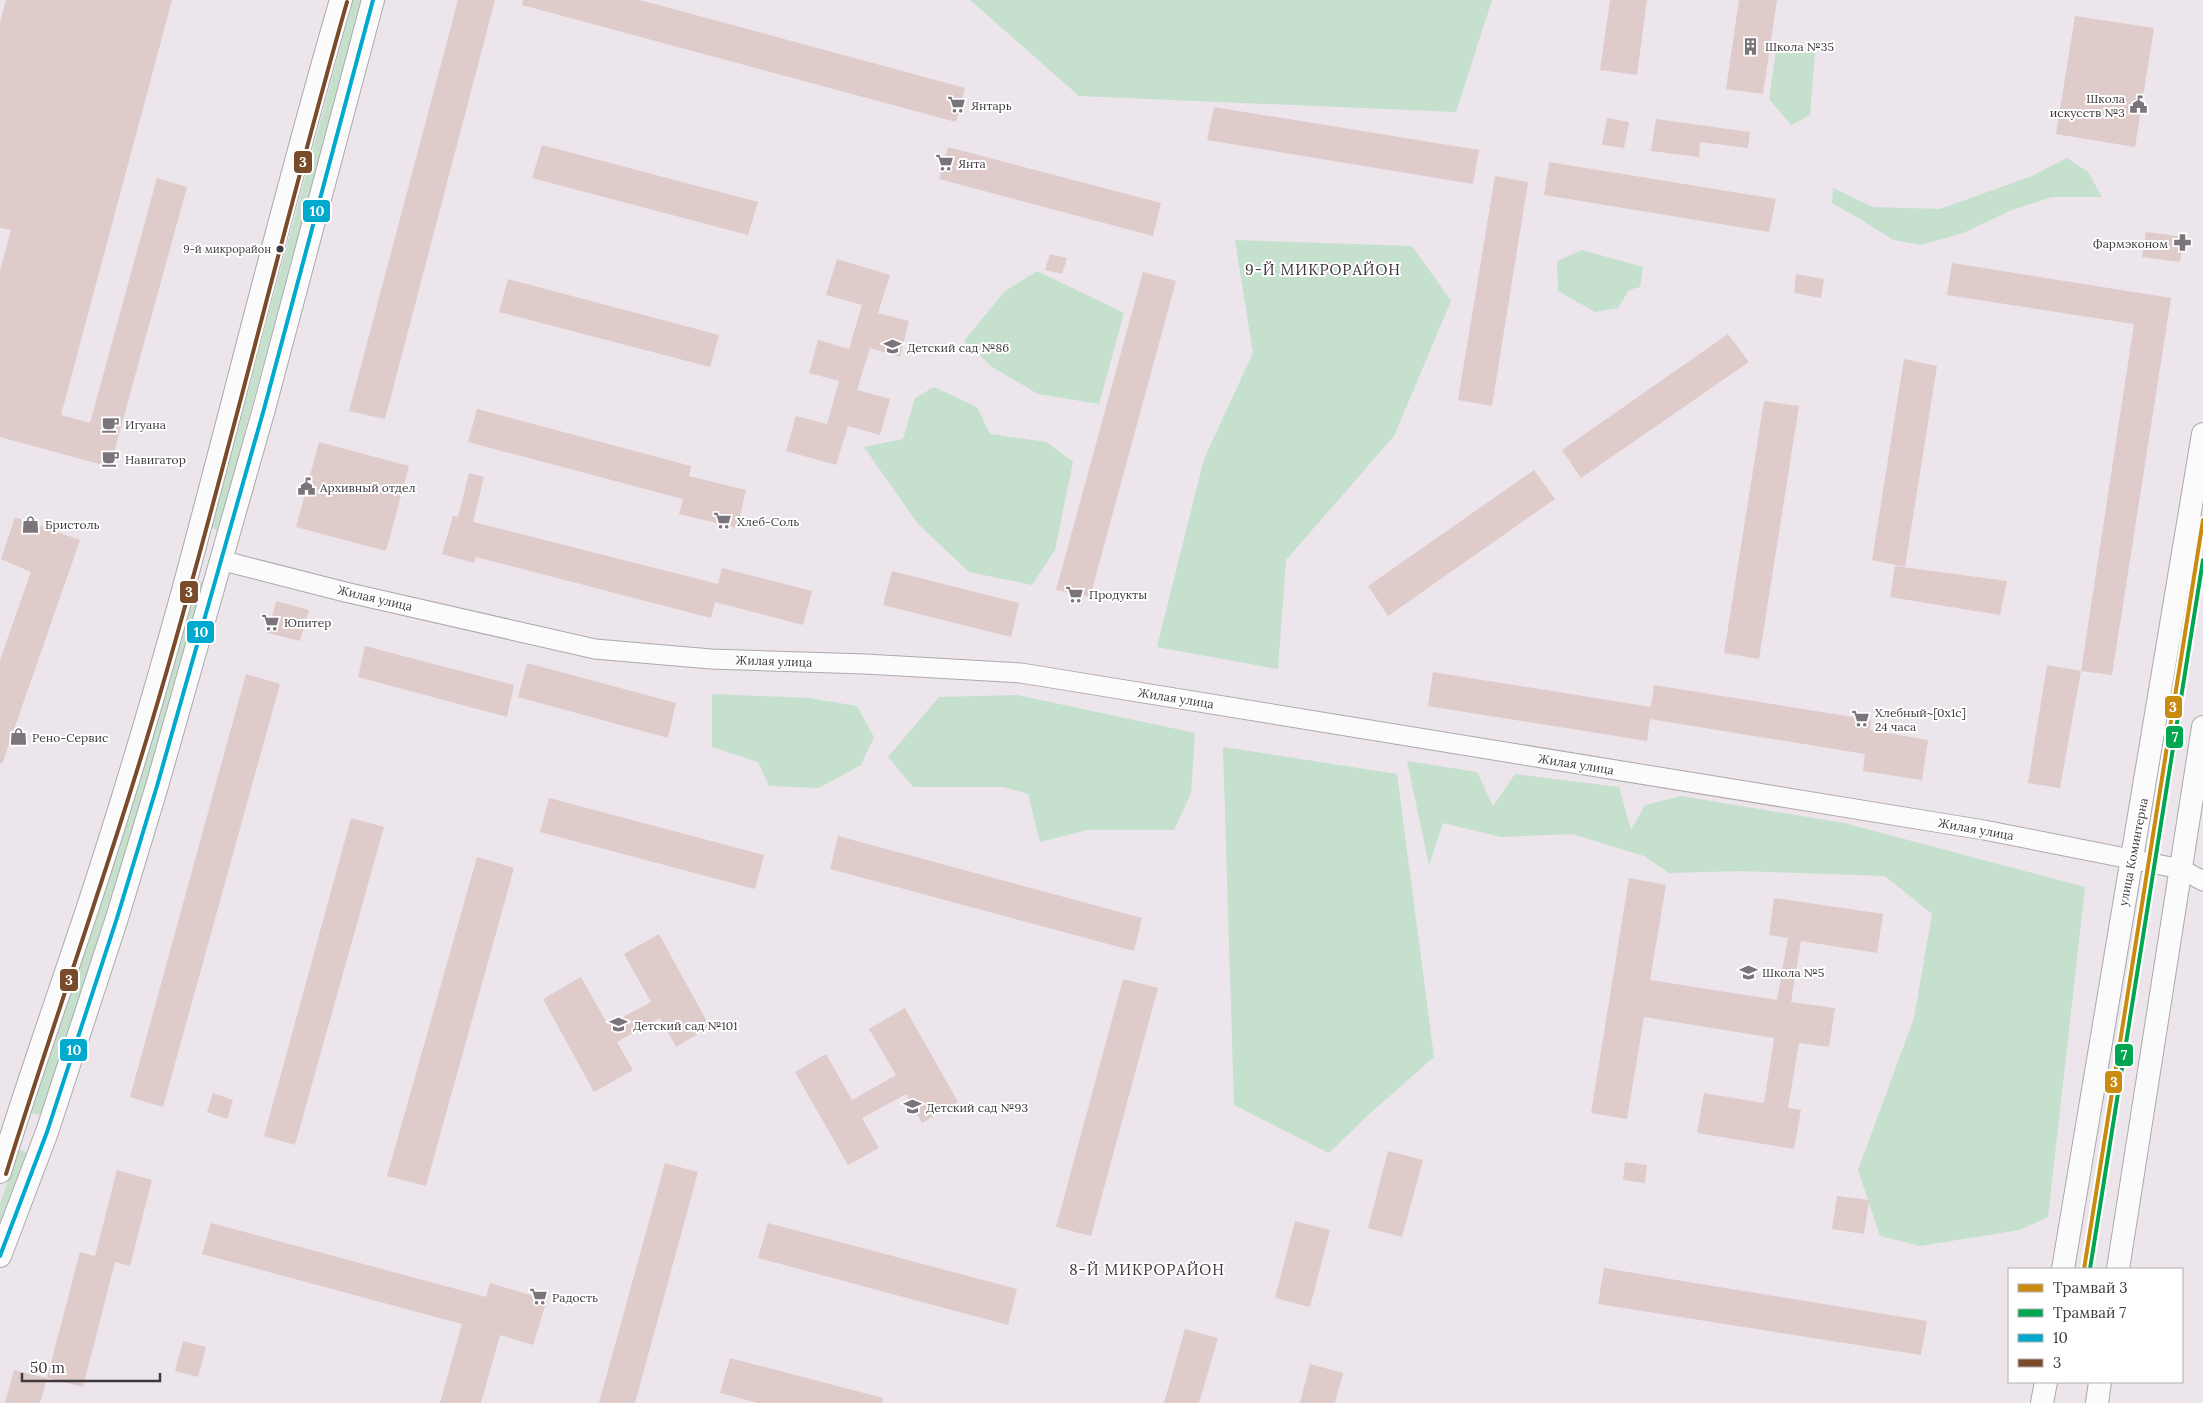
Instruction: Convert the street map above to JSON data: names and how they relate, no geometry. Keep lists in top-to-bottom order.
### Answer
{
  "streets": {
    "street": ["Жилая улица", "улица Коминтерна"]
  },
  "crossings": [
    ["Жилая улица", "улица Коминтерна"]
  ],
  "districts": ["9-Й МИКРОРАЙОН", "8-Й МИКРОРАЙОН"],
  "places": {
    "building": ["Школа №35"],
    "supermarket": [
      "Янтарь",
      "Янта",
      "Хлеб-Соль",
      "Продукты",
      "Юпитер",
      "Хлебный~[0x1c] 24 часа",
      "Радость"
    ],
    "public building": ["Школа искусств №3", "Архивный отдел"],
    "pharmacy": ["Фармэконом"],
    "other": ["9-й микрорайон"],
    "school or university": [
      "Детский сад №86",
      "Школа №5",
      "Детский сад №101",
      "Детский сад №93"
    ],
    "cafe": ["Игуана", "Навигатор"],
    "shop": ["Бристоль", "Рено-Сервис"]
  },
  "lines": [
    "transit line 10",
    "transit line 3",
    "tram line 3",
    "tram line 7"
  ],
  "legend": [
    "Трамвай 3",
    "Трамвай 7",
    "10",
    "3"
  ],
  "scale_bar": "50 m"
}
